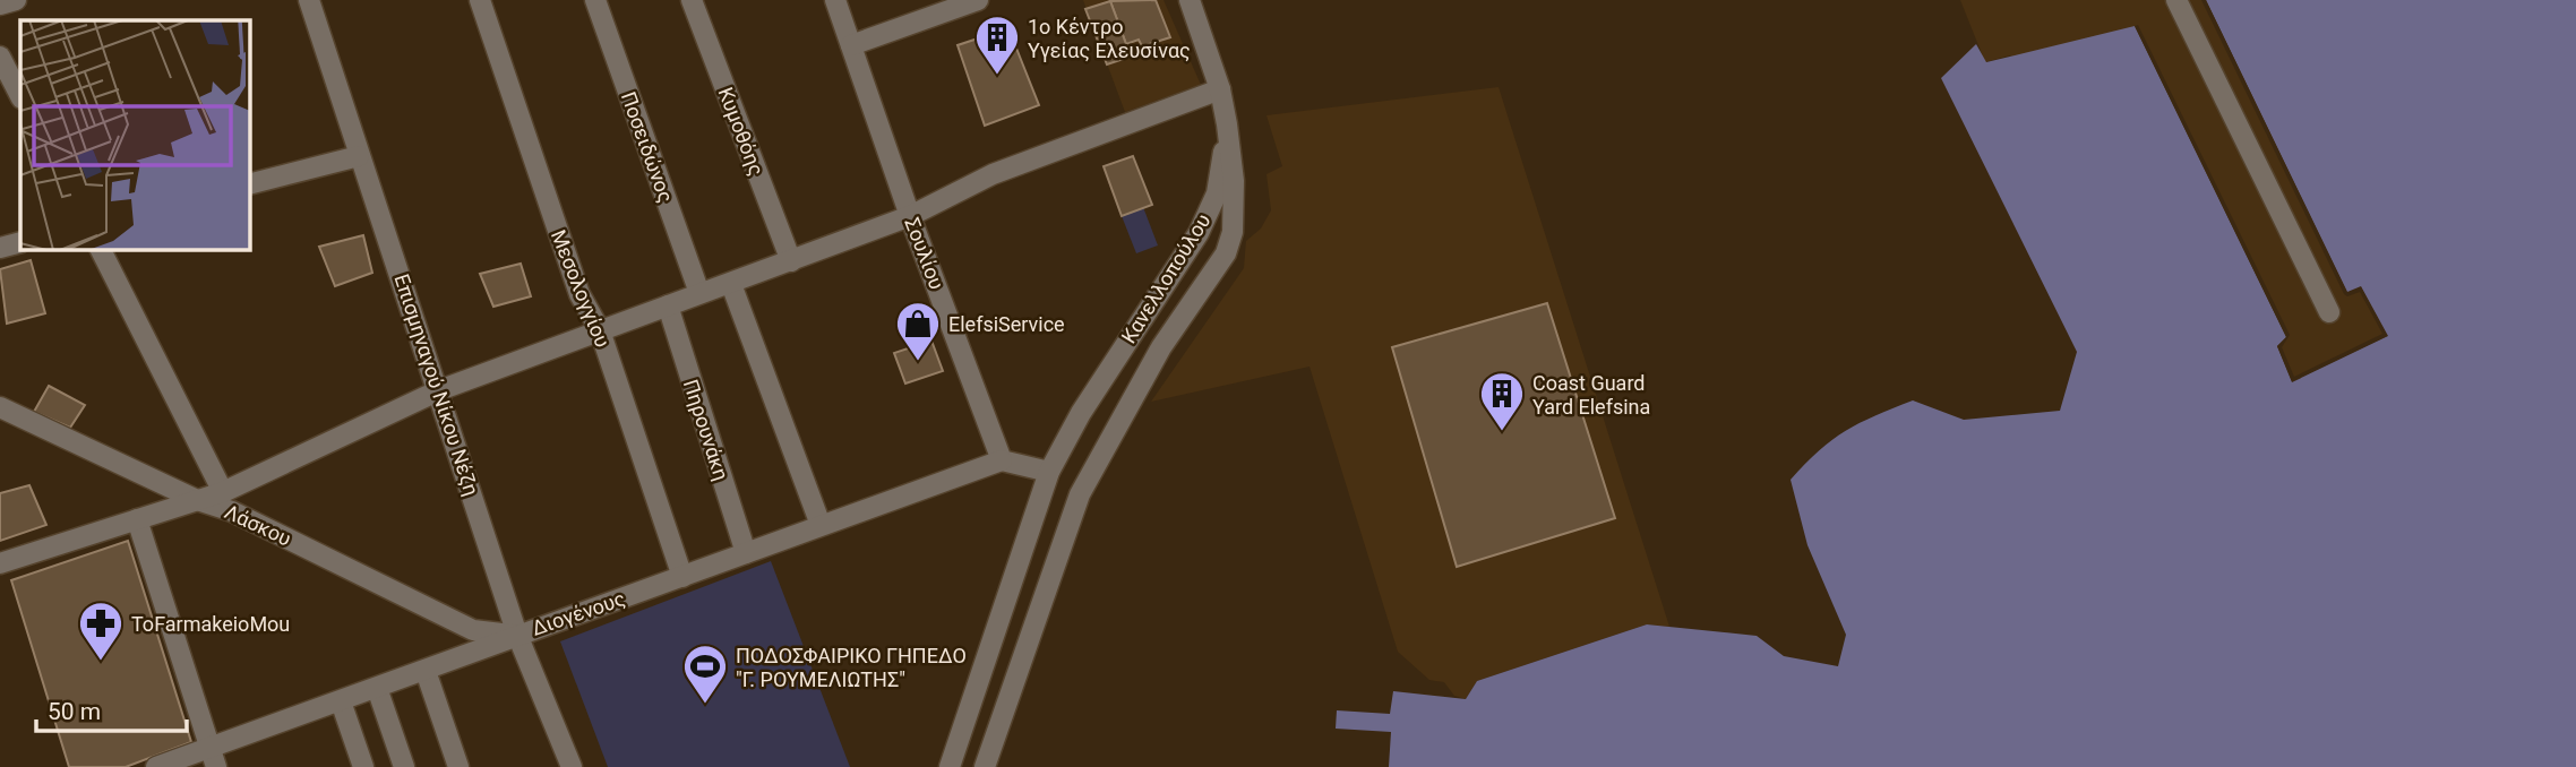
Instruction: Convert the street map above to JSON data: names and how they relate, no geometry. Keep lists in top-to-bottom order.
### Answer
{
  "streets": {
    "street": [
      "Κυμοθόης",
      "Ποσειδώνος",
      "Σουλίου",
      "Κανελλοπούλου",
      "Μεσολογγίου",
      "Επισμηναγού Νίκου Νέζη",
      "Πηρουνάκη",
      "Λάσκου",
      "Διογένους"
    ]
  },
  "crossings": [
    ["Σουλίου", "Διογένους"],
    ["Μεσολογγίου", "Διογένους"],
    ["Επισμηναγού Νίκου Νέζη", "Λάσκου"],
    ["Επισμηναγού Νίκου Νέζη", "Διογένους"],
    ["Πηρουνάκη", "Διογένους"],
    ["Λάσκου", "Διογένους"]
  ],
  "places": {
    "building": ["1ο Κέντρο Υγείας Ελευσίνας", "Coast Guard Yard Elefsina"],
    "shop": ["ElefsiService"],
    "pharmacy": ["ToFarmakeioMou"],
    "sports": ["ΠΟΔΟΣΦΑΙΡΙΚΟ ΓΗΠΕΔΟ \"Γ. ΡΟΥΜΕΛΙΩΤΗΣ\""]
  },
  "scale_bar": "50 m"
}
